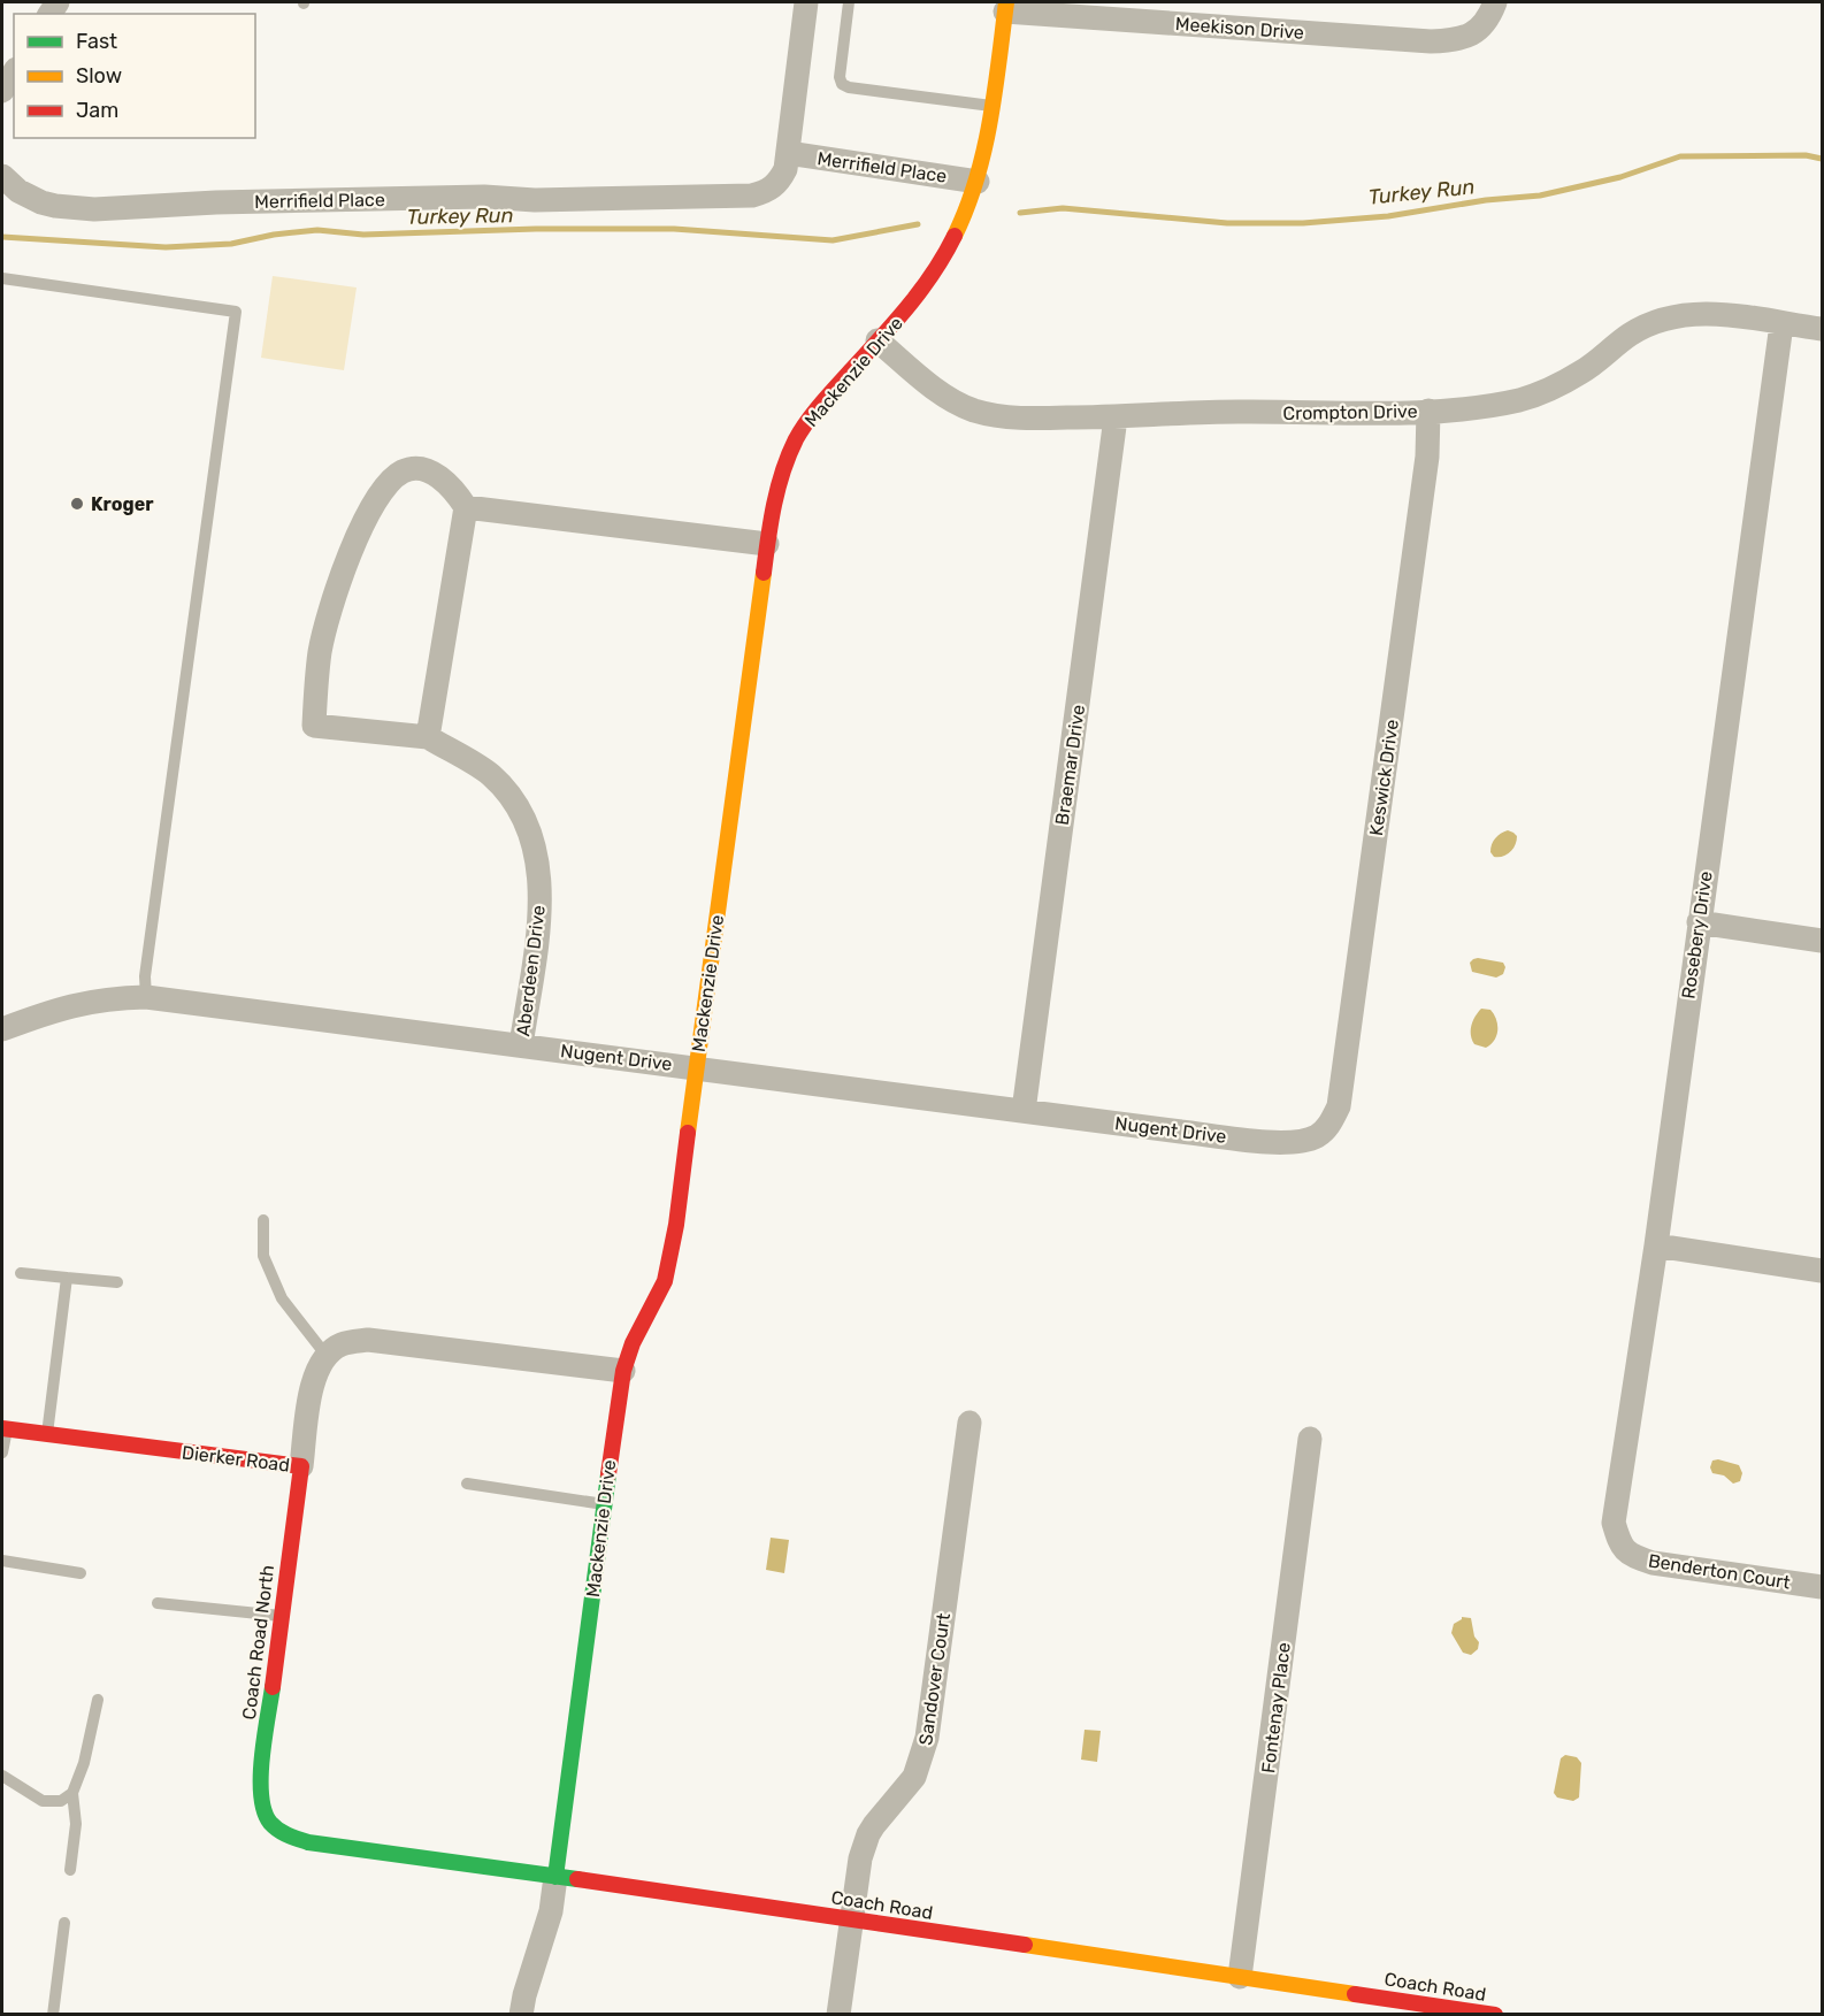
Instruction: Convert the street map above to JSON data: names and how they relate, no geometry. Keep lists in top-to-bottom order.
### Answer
{
  "streets": {
    "street": [
      "Meekison Drive",
      "Merrifield Place",
      "Mackenzie Drive",
      "Crompton Drive",
      "Braemar Drive",
      "Keswick Drive",
      "Rosebery Drive",
      "Aberdeen Drive",
      "Nugent Drive",
      "Dierker Road",
      "Benderton Court",
      "Coach Road North",
      "Sandover Court",
      "Fontenay Place",
      "Coach Road"
    ]
  },
  "crossings": [
    ["Meekison Drive", "Mackenzie Drive"],
    ["Merrifield Place", "Mackenzie Drive"],
    ["Mackenzie Drive", "Crompton Drive"],
    ["Mackenzie Drive", "Nugent Drive"],
    ["Mackenzie Drive", "Coach Road"],
    ["Crompton Drive", "Braemar Drive"],
    ["Crompton Drive", "Keswick Drive"],
    ["Crompton Drive", "Rosebery Drive"],
    ["Braemar Drive", "Nugent Drive"],
    ["Keswick Drive", "Nugent Drive"],
    ["Rosebery Drive", "Benderton Court"],
    ["Aberdeen Drive", "Nugent Drive"],
    ["Dierker Road", "Coach Road North"],
    ["Coach Road North", "Coach Road"],
    ["Sandover Court", "Coach Road"],
    ["Fontenay Place", "Coach Road"]
  ],
  "water": ["Turkey Run"],
  "places": ["Kroger"],
  "legend": ["Fast", "Slow", "Jam"]
}
